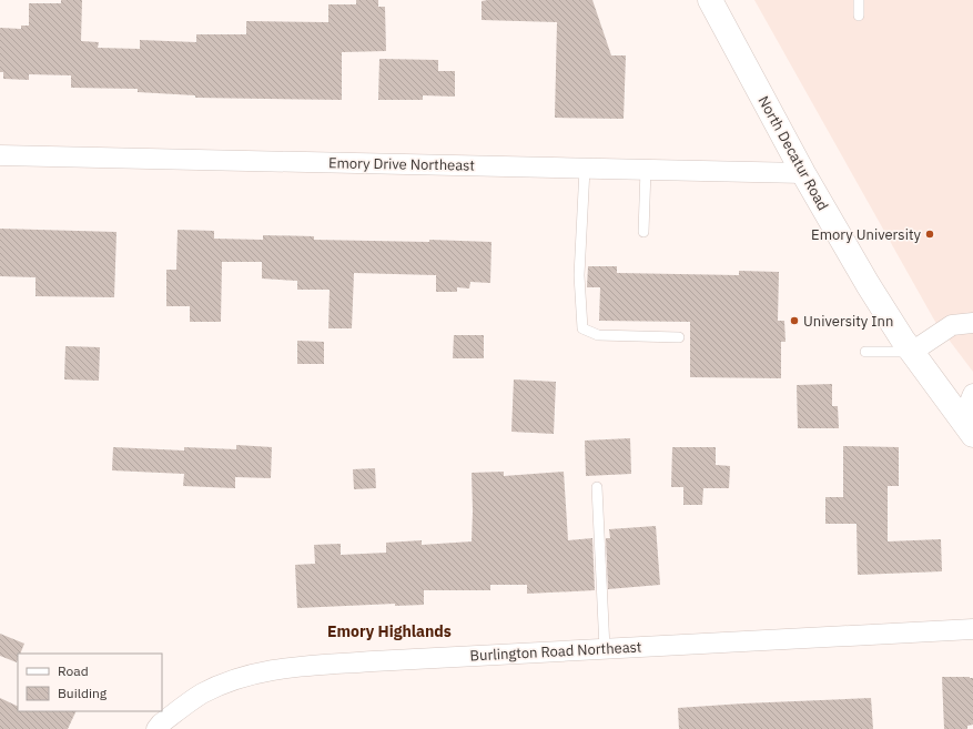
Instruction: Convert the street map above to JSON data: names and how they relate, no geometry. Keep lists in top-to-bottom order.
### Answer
{
  "streets": {
    "main road": ["North Decatur Road"],
    "street": ["Emory Drive Northeast", "Burlington Road Northeast"]
  },
  "crossings": [
    ["North Decatur Road", "Emory Drive Northeast"]
  ],
  "districts": ["Emory Highlands"],
  "places": ["Emory University", "University Inn"],
  "legend": ["Road", "Building"]
}
